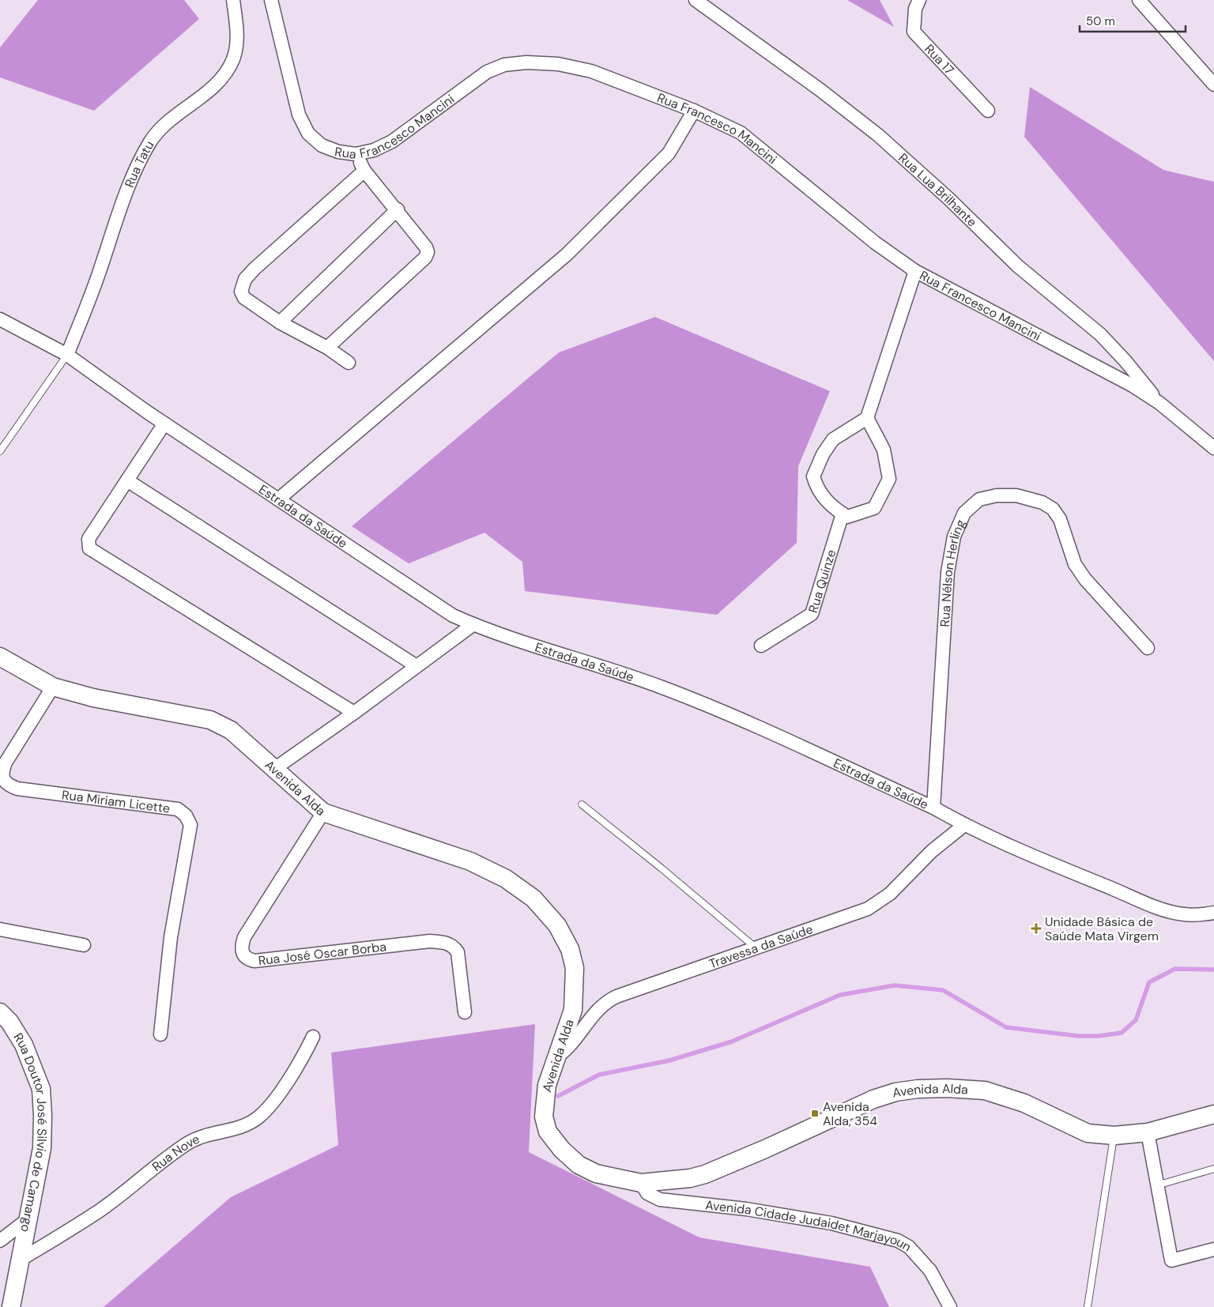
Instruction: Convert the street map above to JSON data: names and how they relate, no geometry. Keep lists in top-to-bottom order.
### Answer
{
  "streets": {
    "street": [
      "Rua 17",
      "Rua Francesco Mancini",
      "Rua Tatu",
      "Rua Lua Brilhante",
      "Estrada da Saúde",
      "Rua Nélson Herling",
      "Rua Quinze",
      "Avenida Alda",
      "Rua Miriam Licette",
      "Travessa da Saúde",
      "Rua José Oscar Borba",
      "Rua Doutor José Silvio de Camargo",
      "Rua Nove",
      "Avenida Cidade Judaidet Marjayoun"
    ]
  },
  "crossings": [
    ["Rua Francesco Mancini", "Rua Lua Brilhante"],
    ["Rua Tatu", "Estrada da Saúde"],
    ["Estrada da Saúde", "Rua Nélson Herling"],
    ["Estrada da Saúde", "Travessa da Saúde"],
    ["Avenida Alda", "Rua Miriam Licette"],
    ["Avenida Alda", "Travessa da Saúde"],
    ["Avenida Alda", "Rua José Oscar Borba"],
    ["Avenida Alda", "Avenida Cidade Judaidet Marjayoun"],
    ["Rua Doutor José Silvio de Camargo", "Rua Nove"]
  ],
  "places": {
    "health": ["Unidade Básica de Saúde Mata Virgem"],
    "transit": ["Avenida Alda, 354"]
  },
  "scale_bar": "50 m"
}
